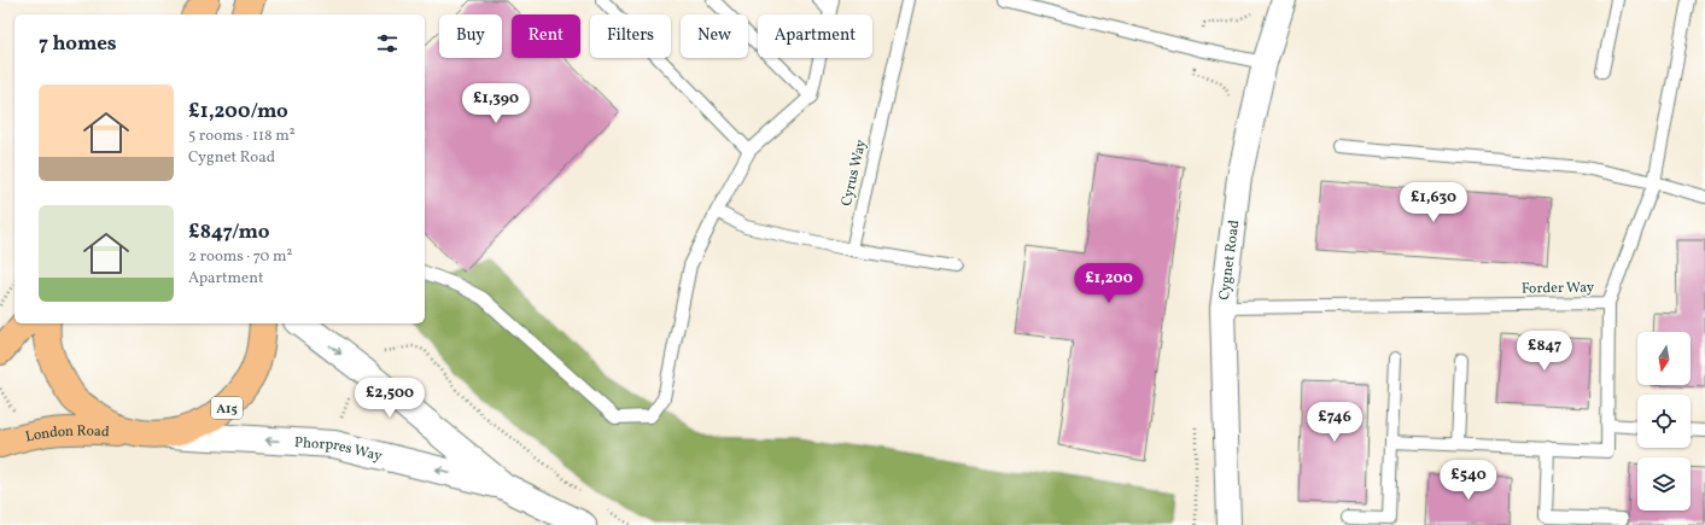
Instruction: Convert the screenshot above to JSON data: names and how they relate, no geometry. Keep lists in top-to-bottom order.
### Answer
{
  "streets": {
    "main road": ["A15", "London Road"],
    "street": ["Cygnet Road", "Phorpres Way"],
    "lane": ["Cyrus Way", "Forder Way"]
  },
  "crossings": [
    ["Cygnet Road", "Forder Way"],
    ["A15", "London Road"],
    ["A15", "Phorpres Way"]
  ],
  "north": "bottom",
  "page": {
    "chip": [
      "Buy",
      "Rent",
      "Filters",
      "New",
      "Apartment"
    ],
    "heading": "7 homes",
    "list": [
      {
        "name": "£1,200/mo",
        "note": "5 rooms · 118 m² · Cygnet Road"
      },
      {
        "name": "£847/mo",
        "note": "2 rooms · 70 m² · Apartment"
      }
    ],
    "price": [
      "£1,390",
      "£1,630",
      "£1,200",
      "£847",
      "£2,500",
      "£746",
      "£540"
    ]
  }
}
